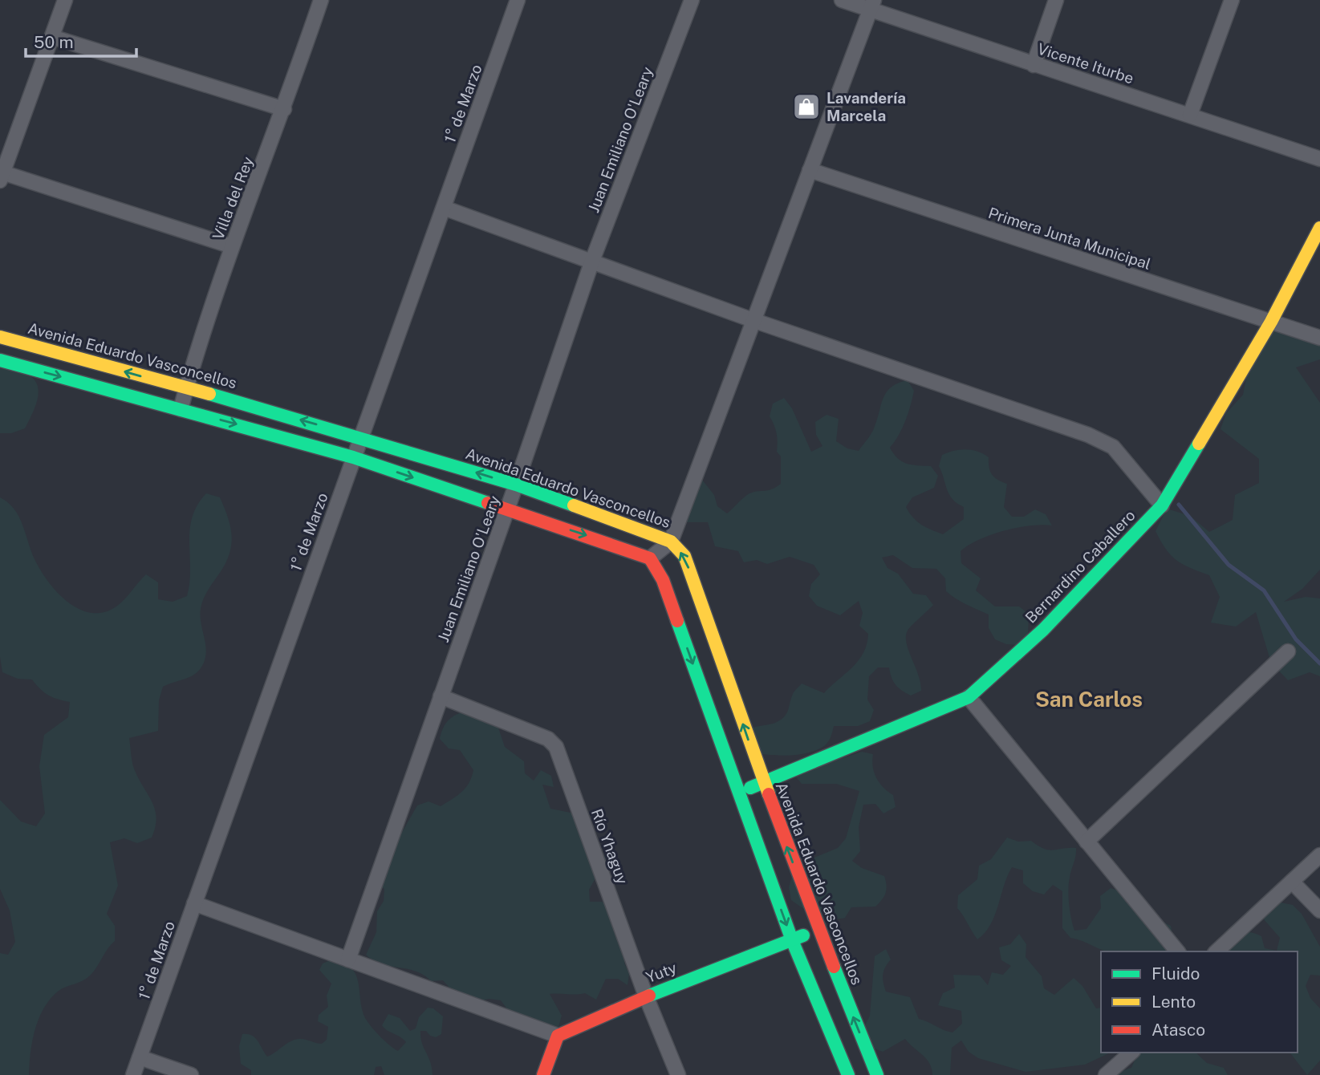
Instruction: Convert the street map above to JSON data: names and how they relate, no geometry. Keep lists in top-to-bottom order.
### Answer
{
  "streets": {
    "street": [
      "Vicente Iturbe",
      "1° de Marzo",
      "Juan Emiliano O'Leary",
      "Villa del Rey",
      "Primera Junta Municipal",
      "Avenida Eduardo Vasconcellos",
      "Bernardino Caballero",
      "Río Yhaguy",
      "Yuty"
    ]
  },
  "crossings": [
    ["1° de Marzo", "Avenida Eduardo Vasconcellos"],
    ["Juan Emiliano O'Leary", "Avenida Eduardo Vasconcellos"],
    ["Juan Emiliano O'Leary", "Río Yhaguy"],
    ["Villa del Rey", "Avenida Eduardo Vasconcellos"],
    ["Primera Junta Municipal", "Bernardino Caballero"],
    ["Avenida Eduardo Vasconcellos", "Bernardino Caballero"],
    ["Avenida Eduardo Vasconcellos", "Yuty"],
    ["Río Yhaguy", "Yuty"]
  ],
  "one_way": ["Avenida Eduardo Vasconcellos"],
  "districts": ["San Carlos"],
  "places": {
    "shop": ["Lavandería Marcela"]
  },
  "legend": ["Fluido", "Lento", "Atasco"],
  "scale_bar": "50 m"
}
